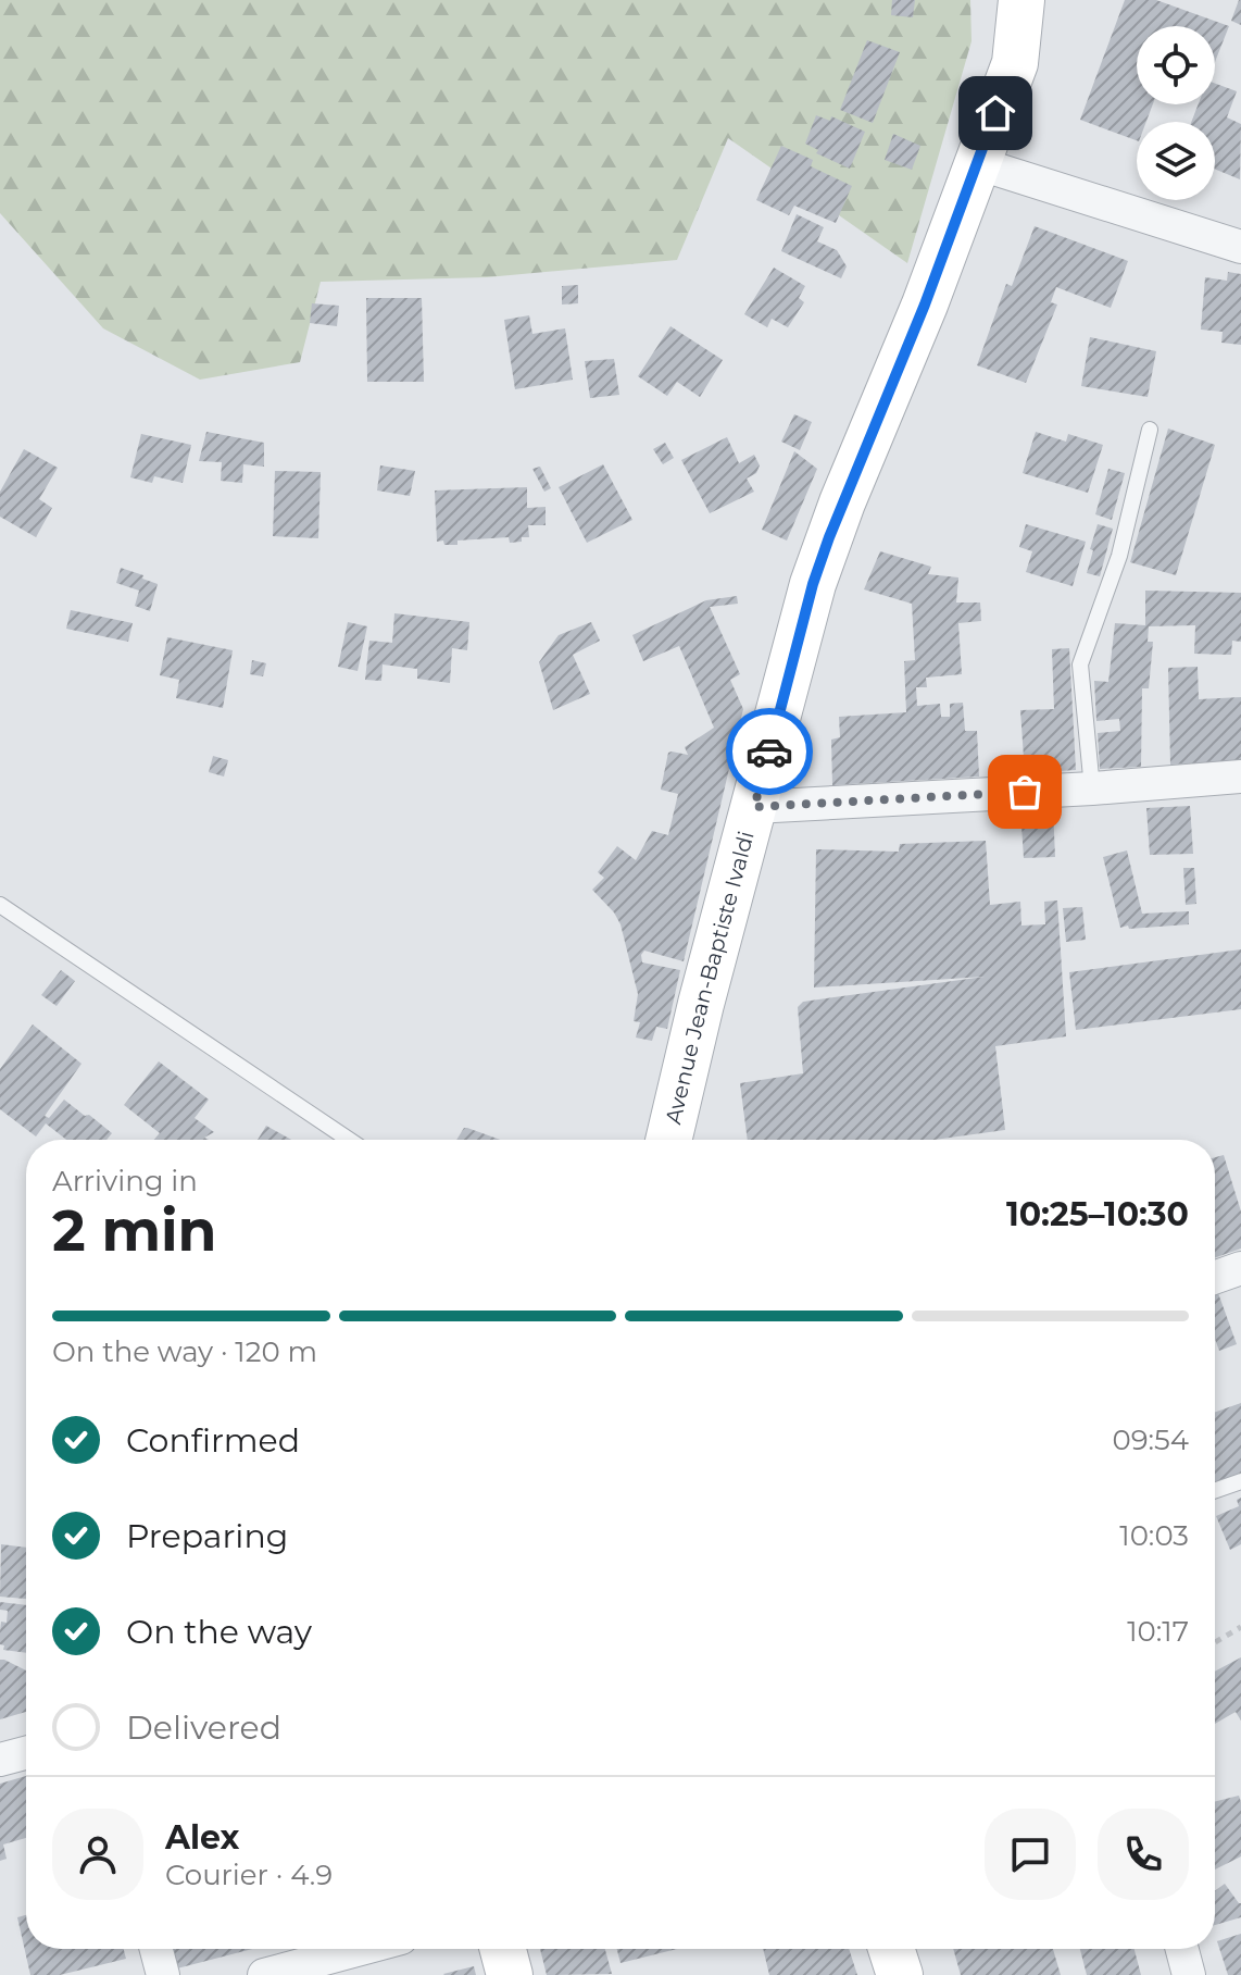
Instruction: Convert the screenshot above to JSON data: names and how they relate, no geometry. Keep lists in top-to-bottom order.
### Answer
{
  "streets": {
    "main road": ["Avenue Jean-Baptiste Ivaldi"]
  },
  "page": {
    "heading": ["2 min", "Arriving in", "10:25–10:30"],
    "panel": ["Alex", "Courier · 4.9"],
    "bar": "On the way · 120 m",
    "list": [
      ["Confirmed", "09:54"],
      ["Preparing", "10:03"],
      ["On the way", "10:17"],
      "Delivered"
    ]
  }
}
